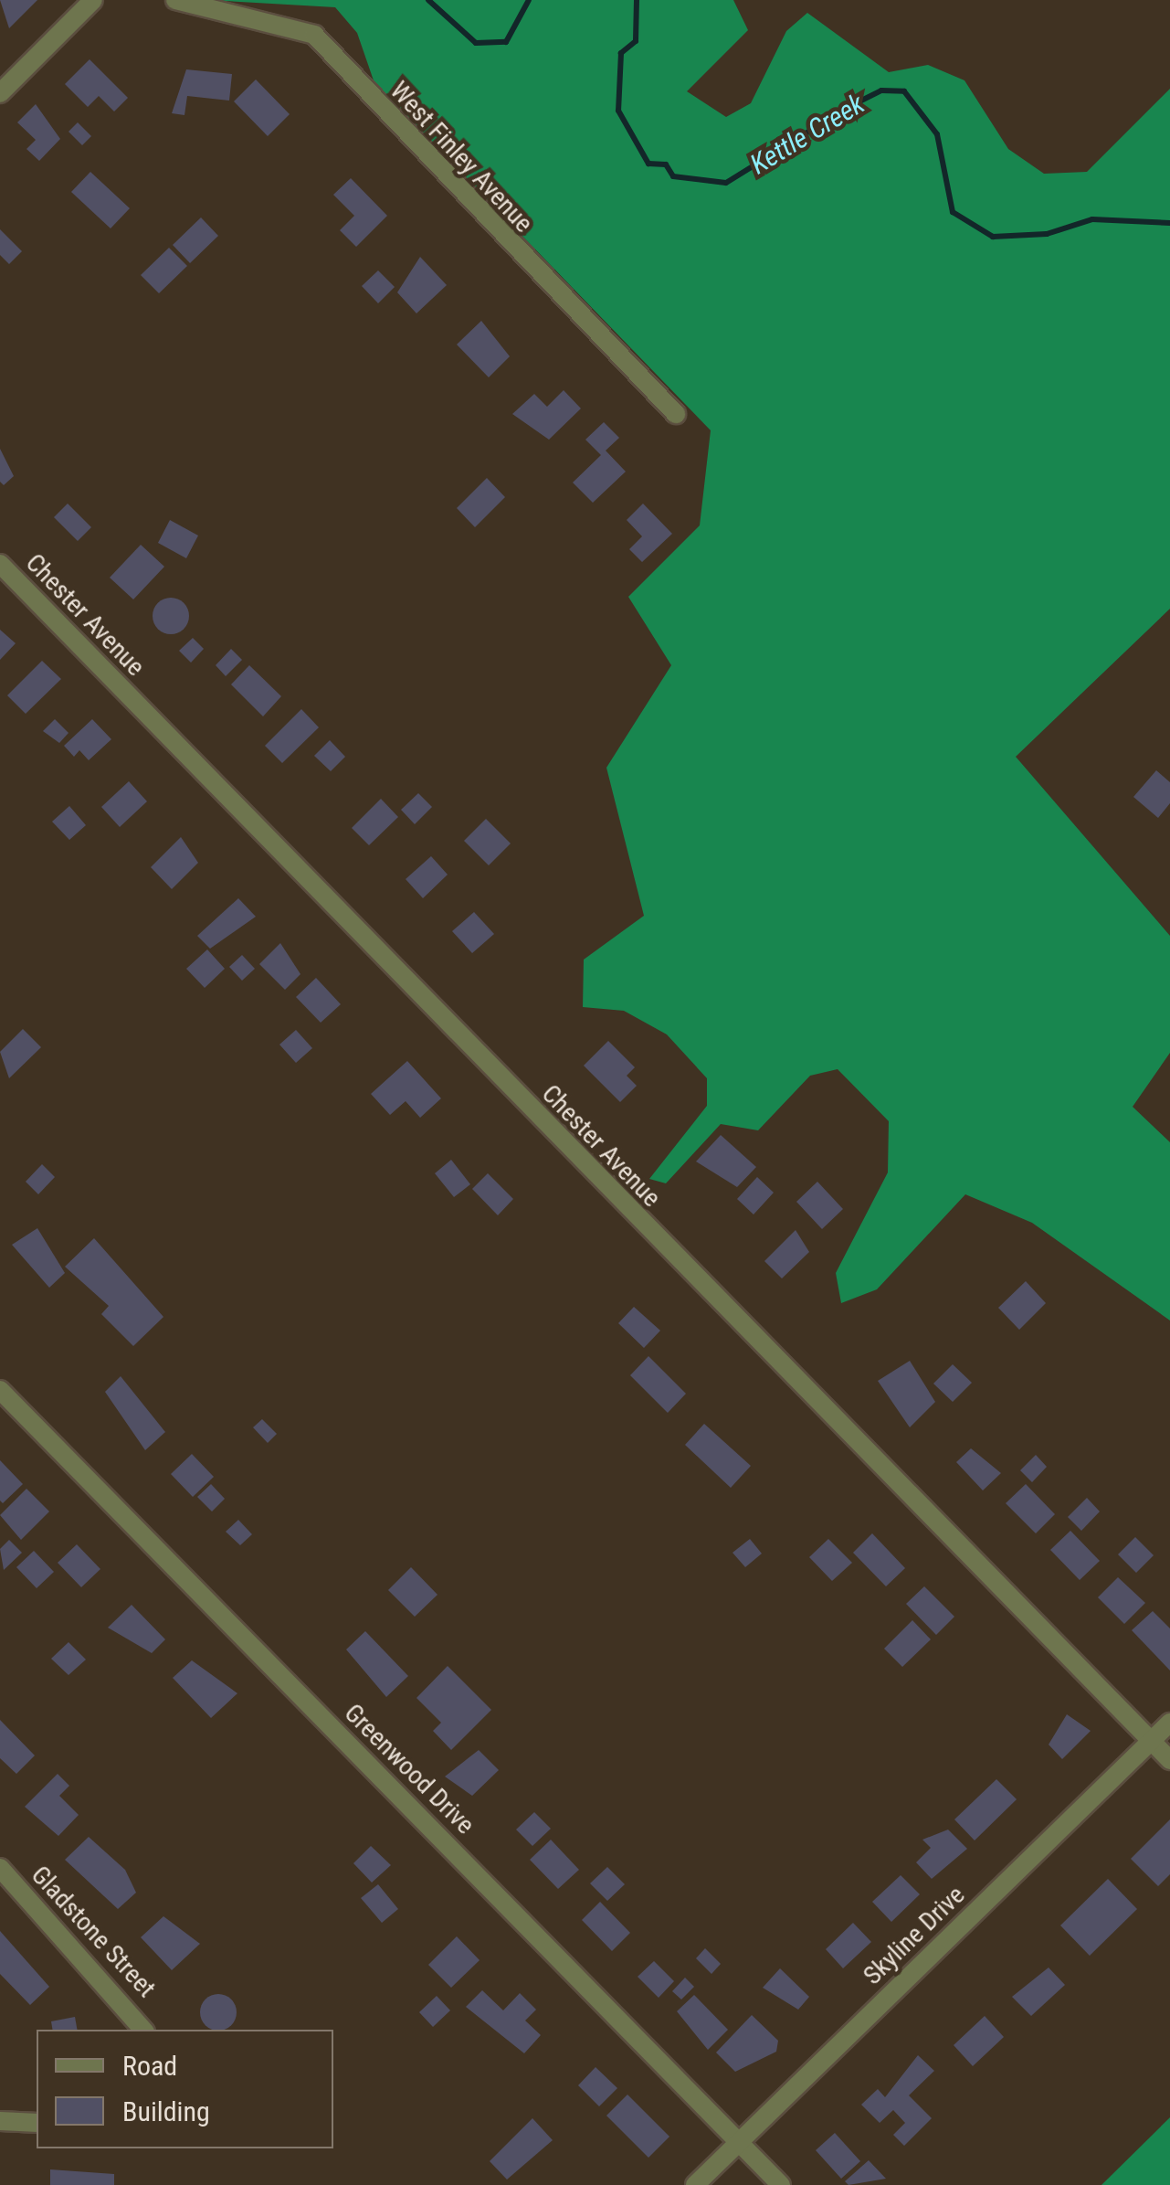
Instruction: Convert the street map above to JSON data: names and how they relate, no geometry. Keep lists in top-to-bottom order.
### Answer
{
  "streets": {
    "street": [
      "West Finley Avenue",
      "Chester Avenue",
      "Greenwood Drive",
      "Gladstone Street",
      "Skyline Drive"
    ]
  },
  "crossings": [
    ["Chester Avenue", "Skyline Drive"],
    ["Greenwood Drive", "Skyline Drive"]
  ],
  "water": ["Kettle Creek"],
  "legend": ["Road", "Building"]
}
